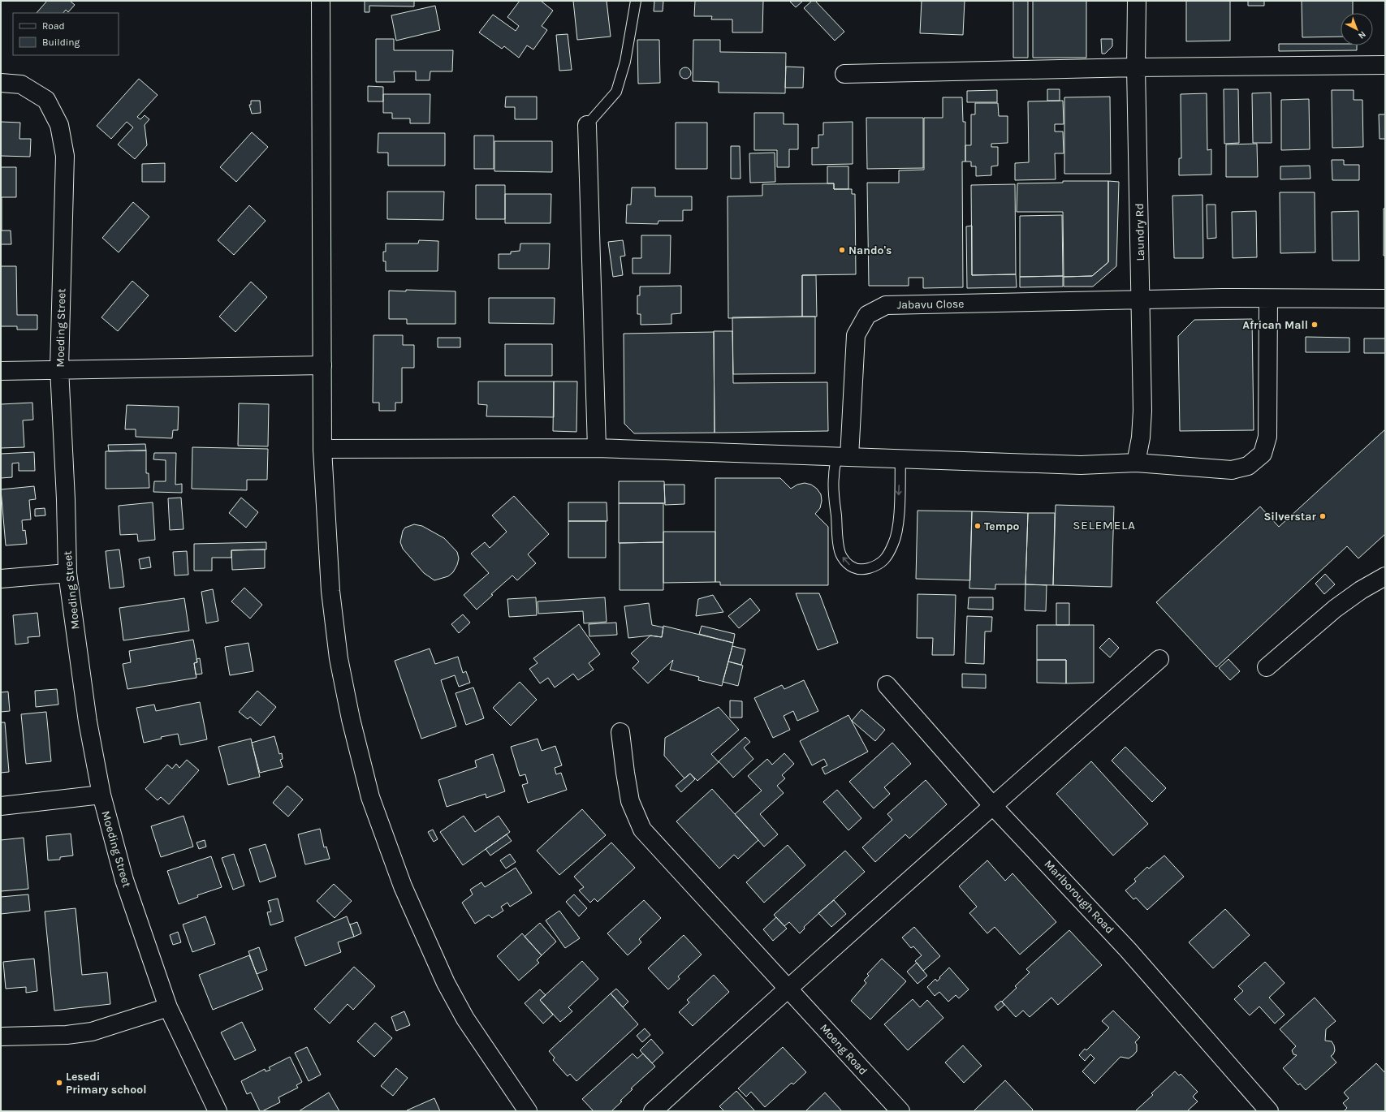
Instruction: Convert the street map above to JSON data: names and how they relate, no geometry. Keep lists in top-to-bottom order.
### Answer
{
  "streets": {
    "street": [
      "Laundry Rd",
      "Jabavu Close",
      "Moeding Street",
      "Marlborough Road",
      "Moeng Road"
    ]
  },
  "crossings": [
    ["Laundry Rd", "Jabavu Close"]
  ],
  "districts": ["SELEMELA"],
  "places": [
    "Nando's",
    "African Mall",
    "Silverstar",
    "Tempo",
    "Lesedi Primary school"
  ],
  "legend": ["Road", "Building"],
  "north": "bottom right"
}
